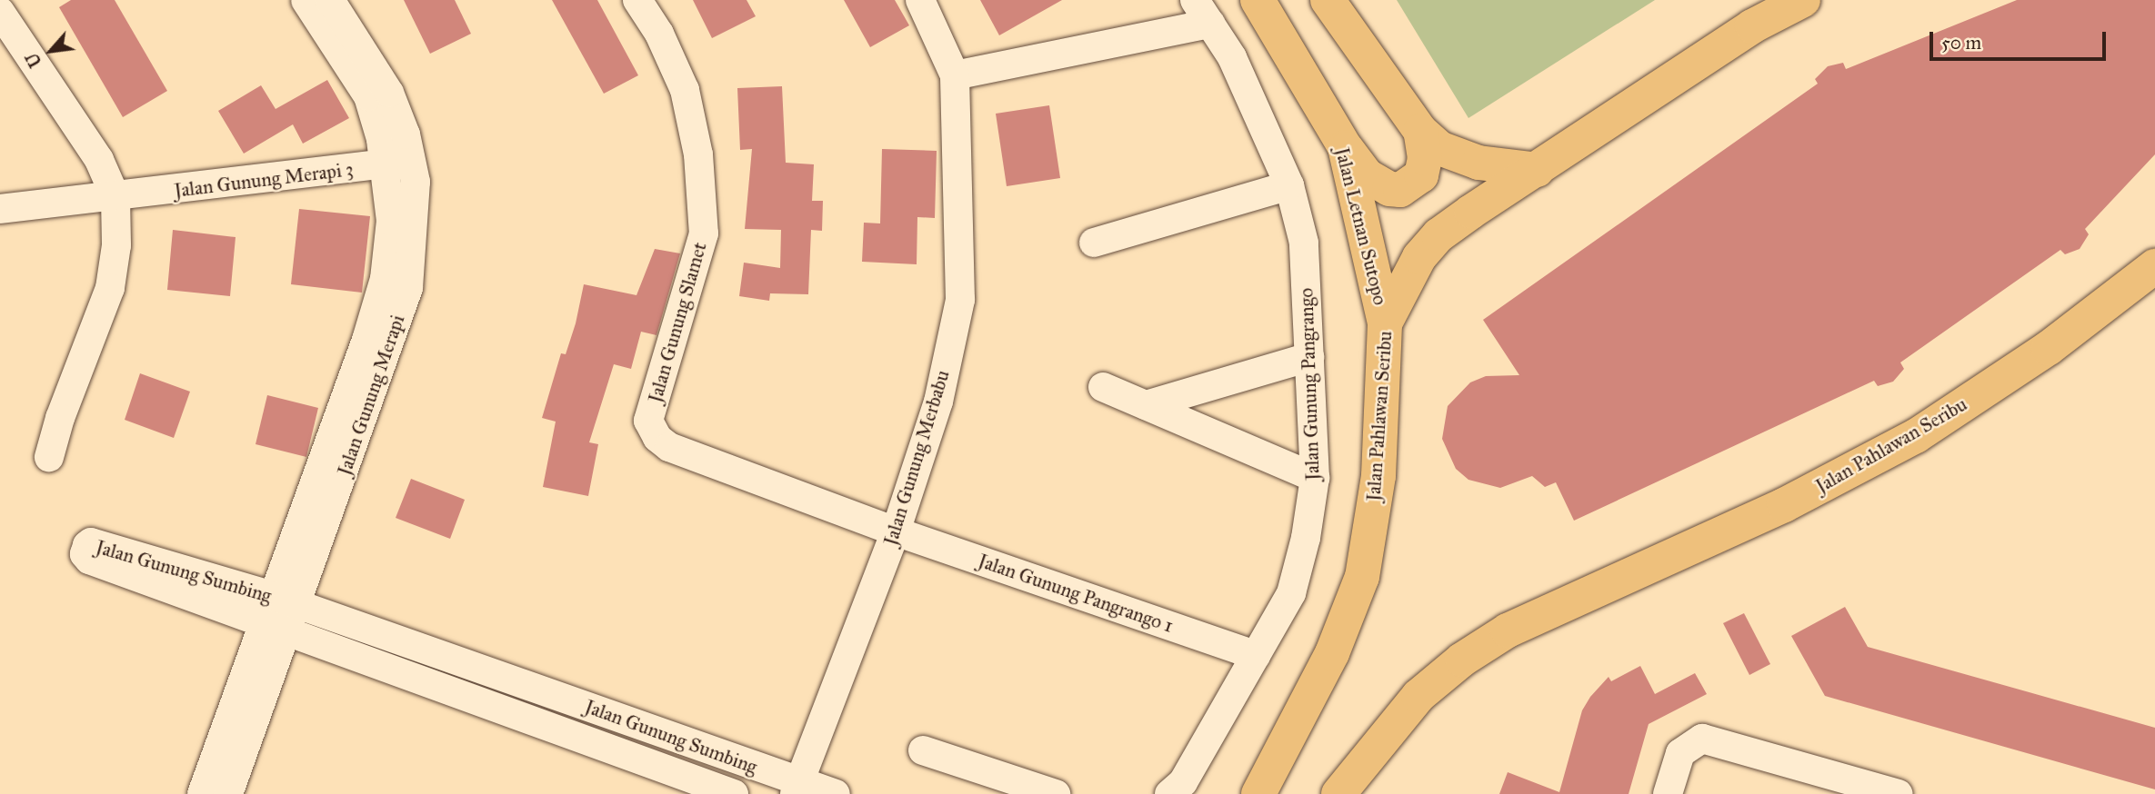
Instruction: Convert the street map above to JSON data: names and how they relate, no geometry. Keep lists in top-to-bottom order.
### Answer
{
  "streets": {
    "main road": ["Jalan Letnan Sutopo", "Jalan Pahlawan Seribu"],
    "street": [
      "Jalan Gunung Merapi 3",
      "Jalan Gunung Slamet",
      "Jalan Gunung Pangrango",
      "Jalan Gunung Merapi",
      "Jalan Gunung Merbabu",
      "Jalan Gunung Sumbing",
      "Jalan Gunung Pangrango 1"
    ]
  },
  "crossings": [
    ["Jalan Gunung Merapi 3", "Jalan Gunung Merapi"],
    ["Jalan Letnan Sutopo", "Jalan Pahlawan Seribu"],
    ["Jalan Gunung Slamet", "Jalan Gunung Merbabu"],
    ["Jalan Gunung Slamet", "Jalan Gunung Pangrango 1"],
    ["Jalan Gunung Pangrango", "Jalan Gunung Pangrango 1"],
    ["Jalan Gunung Merapi", "Jalan Gunung Sumbing"],
    ["Jalan Gunung Merbabu", "Jalan Gunung Sumbing"],
    ["Jalan Gunung Merbabu", "Jalan Gunung Pangrango 1"]
  ],
  "scale_bar": "50 m",
  "north": "bottom left"
}
